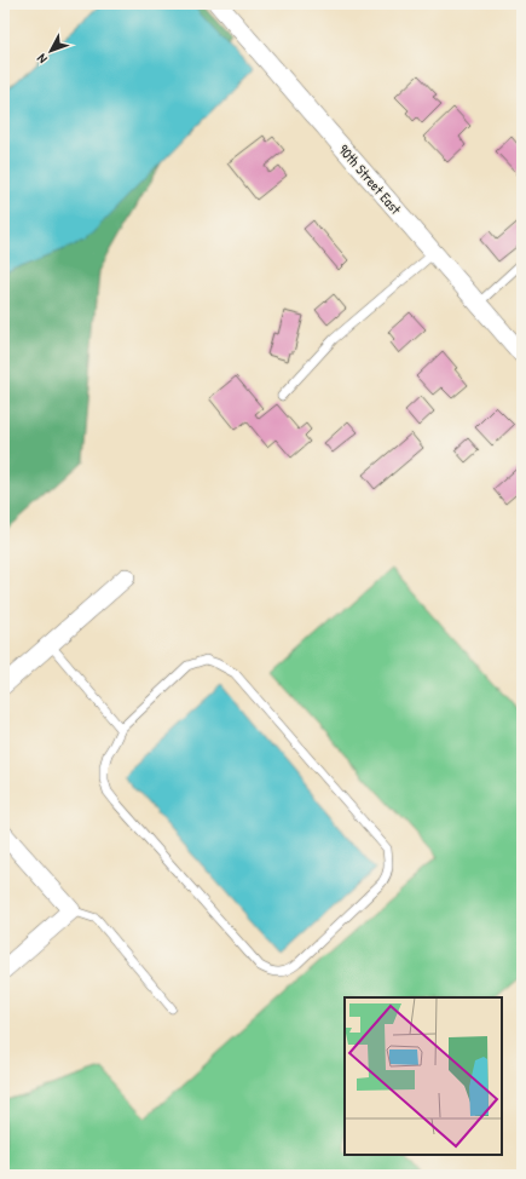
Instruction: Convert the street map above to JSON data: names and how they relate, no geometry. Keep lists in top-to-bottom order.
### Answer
{
  "streets": {
    "street": ["90th Street East"]
  },
  "north": "bottom left"
}
